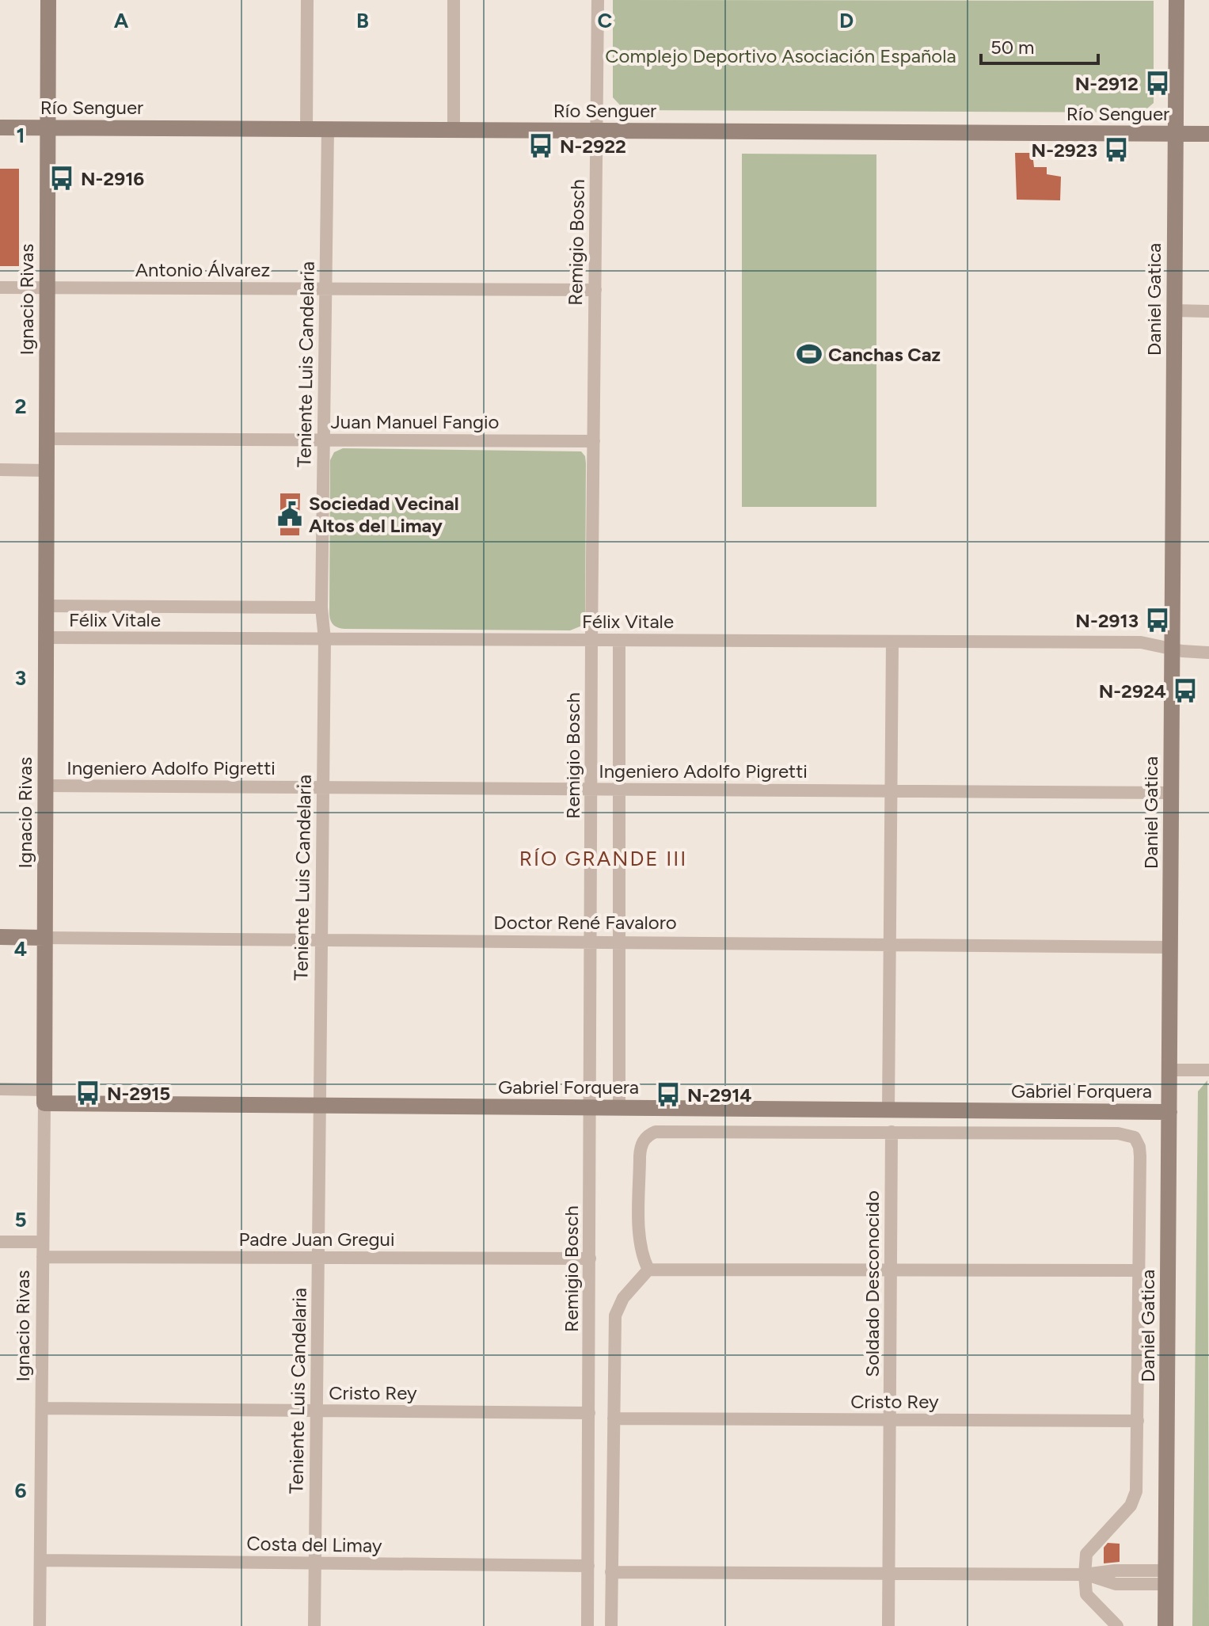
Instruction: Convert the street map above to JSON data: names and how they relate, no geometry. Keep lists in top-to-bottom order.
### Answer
{
  "streets": {
    "main road": [
      "Río Senguer",
      "Ignacio Rivas",
      "Daniel Gatica",
      "Doctor René Favaloro",
      "Gabriel Forquera"
    ],
    "street": [
      "Remigio Bosch",
      "Antonio Álvarez",
      "Teniente Luis Candelaria",
      "Juan Manuel Fangio",
      "Félix Vitale",
      "Ingeniero Adolfo Pigretti",
      "Padre Juan Gregui",
      "Soldado Desconocido",
      "Cristo Rey",
      "Costa del Limay"
    ]
  },
  "crossings": [
    ["Río Senguer", "Remigio Bosch"],
    ["Río Senguer", "Ignacio Rivas"],
    ["Río Senguer", "Daniel Gatica"],
    ["Río Senguer", "Teniente Luis Candelaria"],
    ["Remigio Bosch", "Antonio Álvarez"],
    ["Remigio Bosch", "Juan Manuel Fangio"],
    ["Remigio Bosch", "Félix Vitale"],
    ["Remigio Bosch", "Ingeniero Adolfo Pigretti"],
    ["Remigio Bosch", "Doctor René Favaloro"],
    ["Remigio Bosch", "Gabriel Forquera"],
    ["Remigio Bosch", "Padre Juan Gregui"],
    ["Remigio Bosch", "Cristo Rey"],
    ["Remigio Bosch", "Costa del Limay"],
    ["Antonio Álvarez", "Ignacio Rivas"],
    ["Antonio Álvarez", "Teniente Luis Candelaria"],
    ["Ignacio Rivas", "Juan Manuel Fangio"],
    ["Ignacio Rivas", "Félix Vitale"],
    ["Ignacio Rivas", "Ingeniero Adolfo Pigretti"],
    ["Ignacio Rivas", "Doctor René Favaloro"],
    ["Ignacio Rivas", "Gabriel Forquera"],
    ["Ignacio Rivas", "Padre Juan Gregui"],
    ["Ignacio Rivas", "Cristo Rey"],
    ["Ignacio Rivas", "Costa del Limay"],
    ["Daniel Gatica", "Félix Vitale"],
    ["Daniel Gatica", "Ingeniero Adolfo Pigretti"],
    ["Daniel Gatica", "Doctor René Favaloro"],
    ["Daniel Gatica", "Gabriel Forquera"],
    ["Daniel Gatica", "Soldado Desconocido"],
    ["Daniel Gatica", "Cristo Rey"],
    ["Teniente Luis Candelaria", "Juan Manuel Fangio"],
    ["Teniente Luis Candelaria", "Félix Vitale"],
    ["Teniente Luis Candelaria", "Ingeniero Adolfo Pigretti"],
    ["Teniente Luis Candelaria", "Doctor René Favaloro"],
    ["Teniente Luis Candelaria", "Gabriel Forquera"],
    ["Teniente Luis Candelaria", "Padre Juan Gregui"],
    ["Teniente Luis Candelaria", "Cristo Rey"],
    ["Teniente Luis Candelaria", "Costa del Limay"],
    ["Soldado Desconocido", "Cristo Rey"]
  ],
  "districts": ["RÍO GRANDE III"],
  "parks": ["Complejo Deportivo Asociación Española"],
  "places": {
    "bus stop": [
      "N-2912",
      "N-2922",
      "N-2923",
      "N-2916",
      "N-2913",
      "N-2924",
      "N-2915",
      "N-2914"
    ],
    "sports": ["Canchas Caz"],
    "public building": ["Sociedad Vecinal Altos del Limay"]
  },
  "scale_bar": "50 m",
  "grid": {
    "columns": [
      "A",
      "B",
      "C",
      "D"
    ],
    "rows": [
      "1",
      "2",
      "3",
      "4",
      "5",
      "6"
    ]
  }
}
